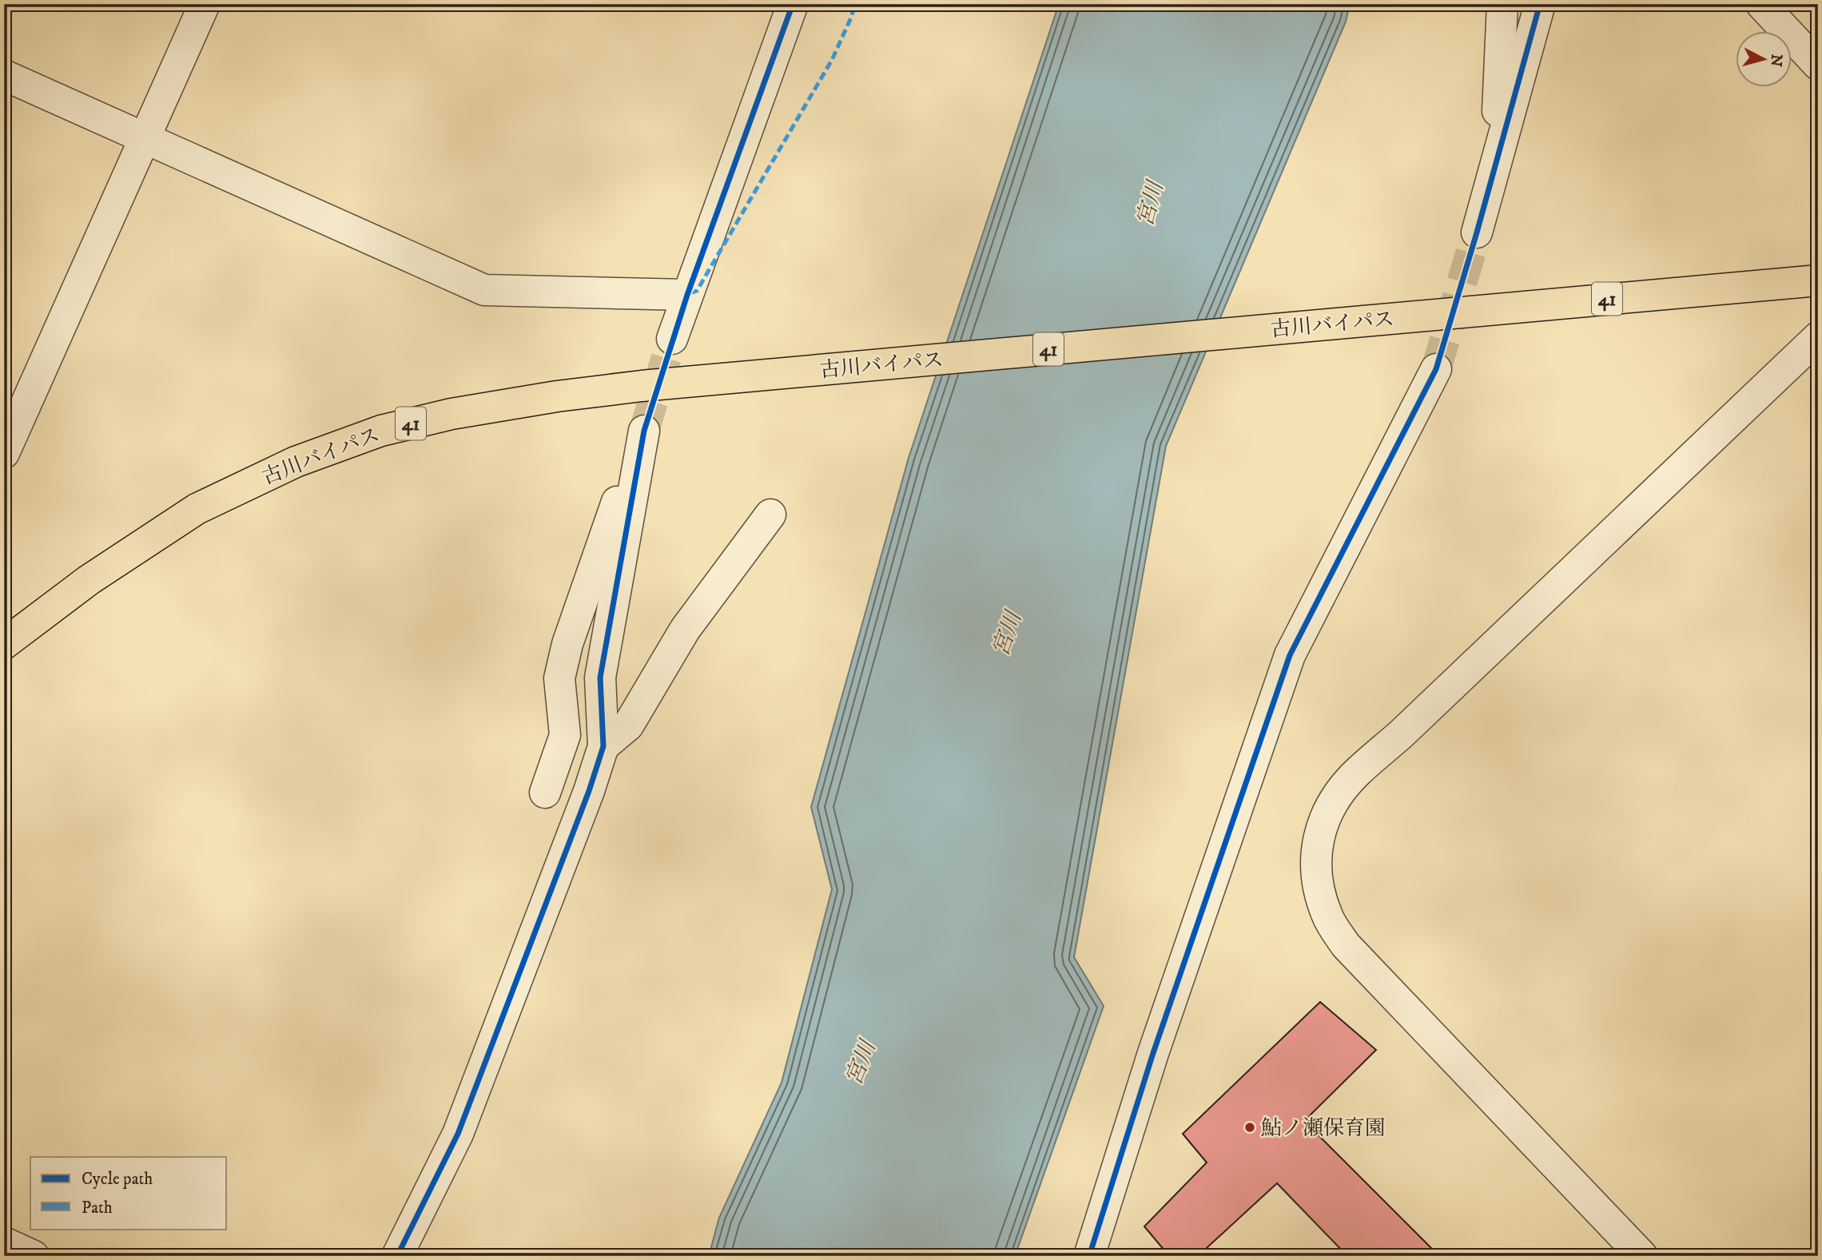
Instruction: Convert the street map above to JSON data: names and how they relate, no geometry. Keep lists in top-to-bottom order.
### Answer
{
  "streets": {
    "highway": ["41", "古川バイパス"]
  },
  "water": ["宮川"],
  "places": ["鮎ノ瀬保育園"],
  "legend": ["Cycle path", "Path"],
  "north": "right"
}
